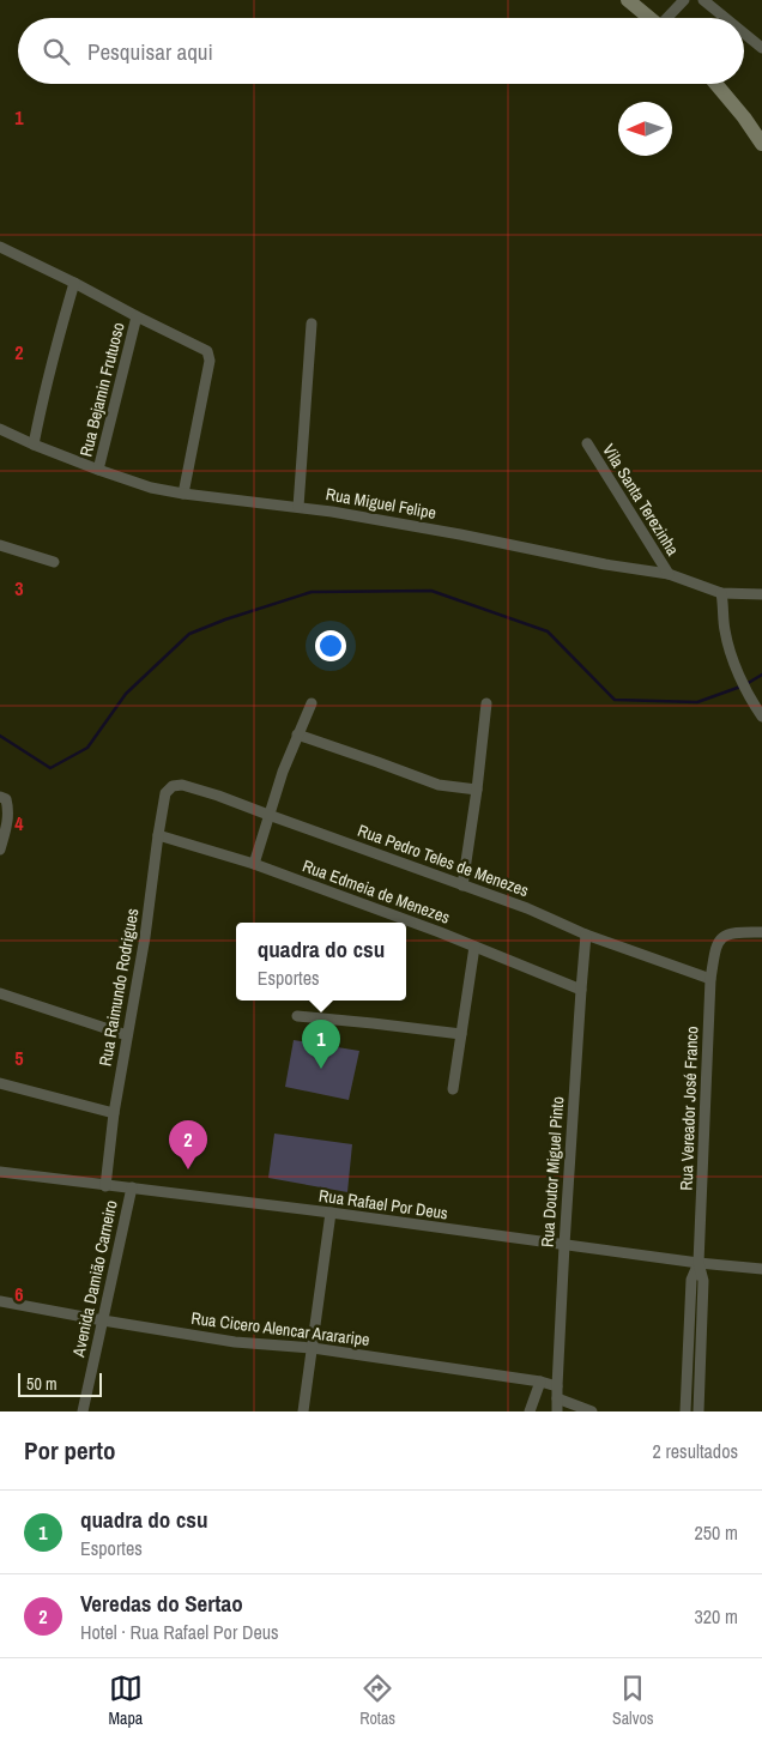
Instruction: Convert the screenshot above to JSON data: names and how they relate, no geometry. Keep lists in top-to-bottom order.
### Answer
{
  "streets": {
    "street": [
      "Rua Bejamin Frutuoso",
      "Vila Santa Terezinha",
      "Rua Miguel Felipe",
      "Rua Pedro Teles de Menezes",
      "Rua Edmeia de Menezes",
      "Rua Raimundo Rodrigues",
      "Rua Vereador José Franco",
      "Rua Doutor Miguel Pinto",
      "Rua Rafael Por Deus",
      "Avenida Damião Carneiro",
      "Rua Cicero Alencar Arararipe"
    ]
  },
  "crossings": [
    ["Rua Bejamin Frutuoso", "Rua Miguel Felipe"],
    ["Vila Santa Terezinha", "Rua Miguel Felipe"],
    ["Rua Pedro Teles de Menezes", "Rua Raimundo Rodrigues"],
    ["Rua Pedro Teles de Menezes", "Rua Vereador José Franco"],
    ["Rua Pedro Teles de Menezes", "Rua Doutor Miguel Pinto"],
    ["Rua Edmeia de Menezes", "Rua Raimundo Rodrigues"],
    ["Rua Edmeia de Menezes", "Rua Doutor Miguel Pinto"],
    ["Rua Raimundo Rodrigues", "Rua Rafael Por Deus"],
    ["Rua Vereador José Franco", "Rua Rafael Por Deus"],
    ["Rua Doutor Miguel Pinto", "Rua Rafael Por Deus"],
    ["Rua Doutor Miguel Pinto", "Rua Cicero Alencar Arararipe"],
    ["Rua Rafael Por Deus", "Avenida Damião Carneiro"],
    ["Avenida Damião Carneiro", "Rua Cicero Alencar Arararipe"]
  ],
  "scale_bar": "50 m",
  "north": "left",
  "page": {
    "search": "Pesquisar aqui",
    "popup": ["quadra do csu", "Esportes"],
    "pins": ["1", "2"],
    "scale": "50 m",
    "heading": ["Por perto", "2 resultados"],
    "list": [
      {
        "mark": "1",
        "name": "quadra do csu",
        "note": "Esportes",
        "value": "250 m"
      },
      {
        "mark": "2",
        "name": "Veredas do Sertao",
        "note": "Hotel · Rua Rafael Por Deus",
        "value": "320 m"
      }
    ],
    "nav": ["Mapa", "Rotas", "Salvos"]
  },
  "grid": {
    "rows": [
      "1",
      "2",
      "3",
      "4",
      "5",
      "6"
    ]
  }
}
